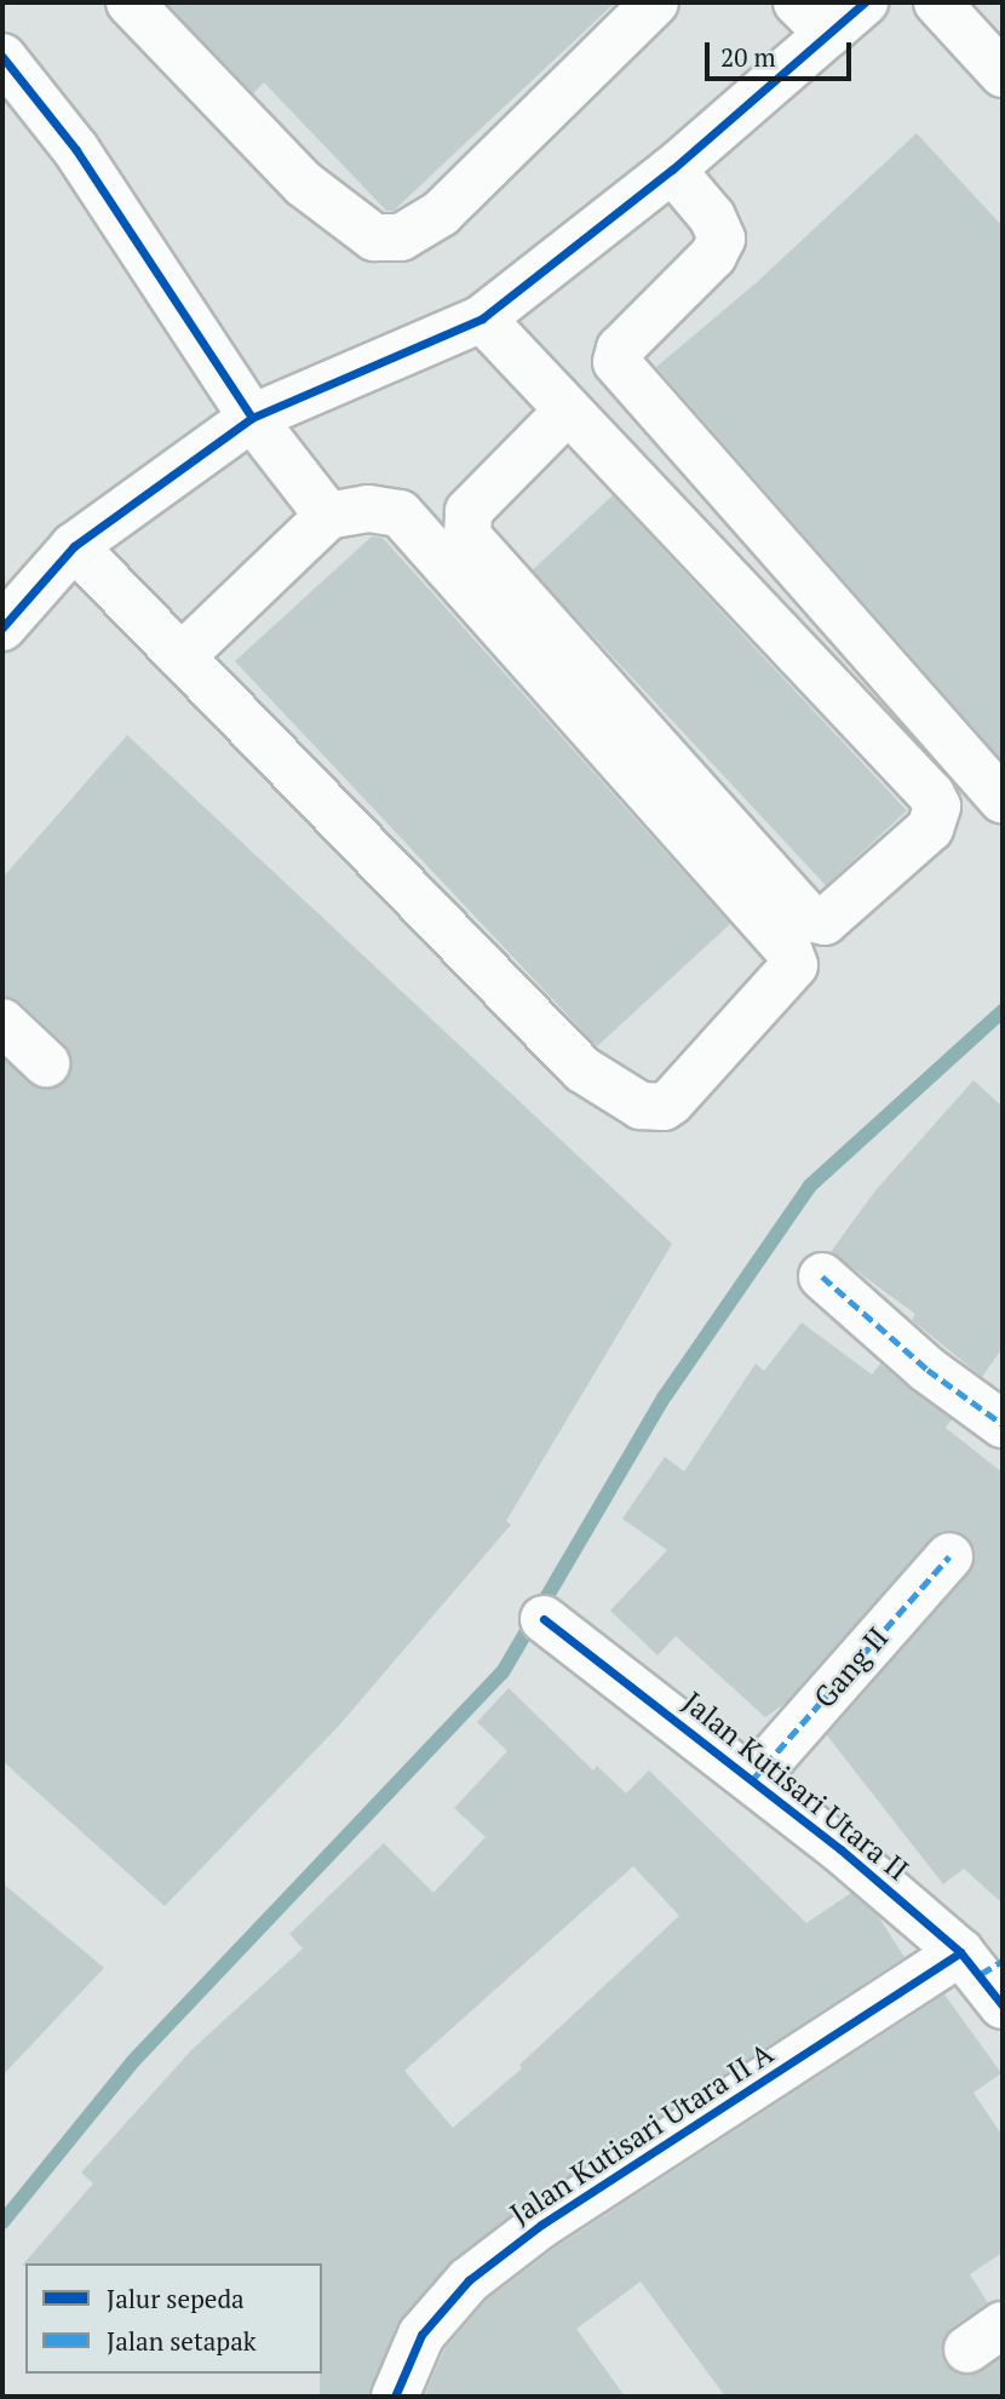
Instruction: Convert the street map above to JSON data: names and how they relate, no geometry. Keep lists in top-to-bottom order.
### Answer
{
  "streets": {
    "street": ["Gang II", "Jalan Kutisari Utara II", "Jalan Kutisari Utara II A"]
  },
  "crossings": [
    ["Gang II", "Jalan Kutisari Utara II"],
    ["Jalan Kutisari Utara II", "Jalan Kutisari Utara II A"]
  ],
  "legend": ["Jalur sepeda", "Jalan setapak"],
  "scale_bar": "20 m"
}
